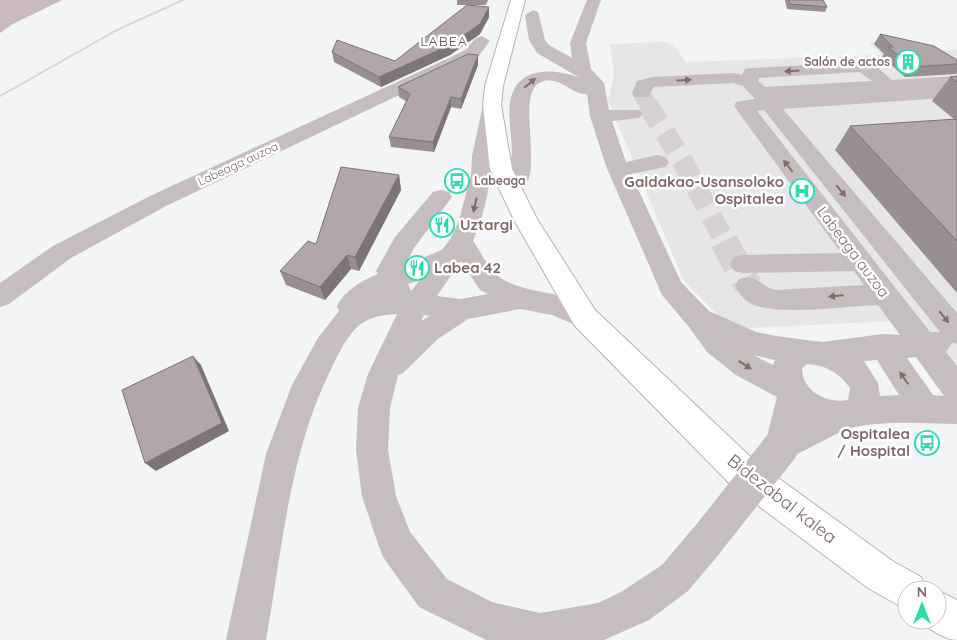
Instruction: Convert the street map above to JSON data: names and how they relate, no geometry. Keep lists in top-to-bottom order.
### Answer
{
  "streets": {
    "highway": ["Bidezabal kalea"],
    "street": ["Labeaga auzoa"]
  },
  "districts": ["LABEA"],
  "places": {
    "building": ["Salón de actos"],
    "bus stop": ["Labeaga", "Ospitalea / Hospital"],
    "hospital": ["Galdakao-Usansoloko Ospitalea"],
    "restaurant": ["Uztargi", "Labea 42"]
  },
  "north": "top"
}
